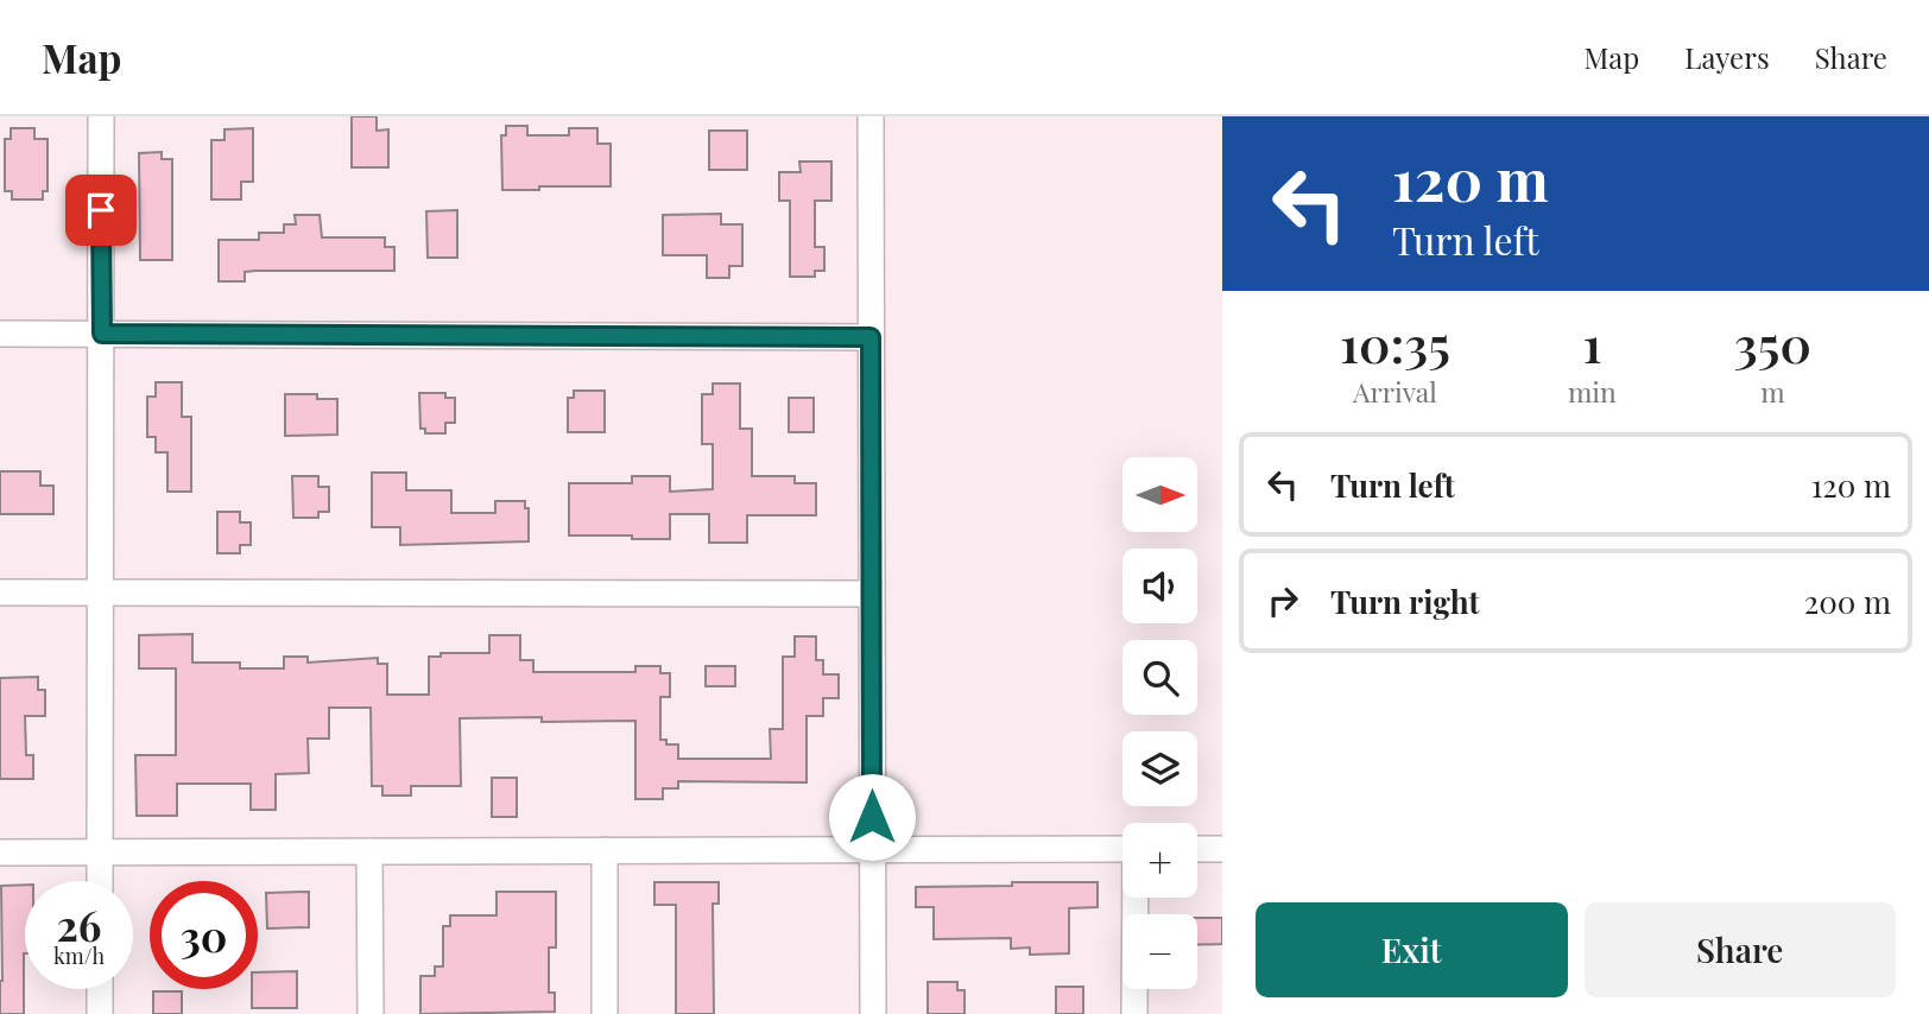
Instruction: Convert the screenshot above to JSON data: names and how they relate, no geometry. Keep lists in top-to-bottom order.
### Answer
{
  "north": "right",
  "page": {
    "header": "Map",
    "nav": ["Map", "Layers", "Share"],
    "turn": ["120 m", "Turn left"],
    "eta": [
      "10:35",
      "Arrival",
      "1",
      "min",
      "350",
      "m"
    ],
    "list": [
      {
        "name": "Turn left",
        "value": "120 m"
      },
      {
        "name": "Turn right",
        "value": "200 m"
      }
    ],
    "map_buttons": ["+", "−"],
    "speed": "26 km/h",
    "limit": "30",
    "buttons": ["Exit", "Share"]
  }
}
